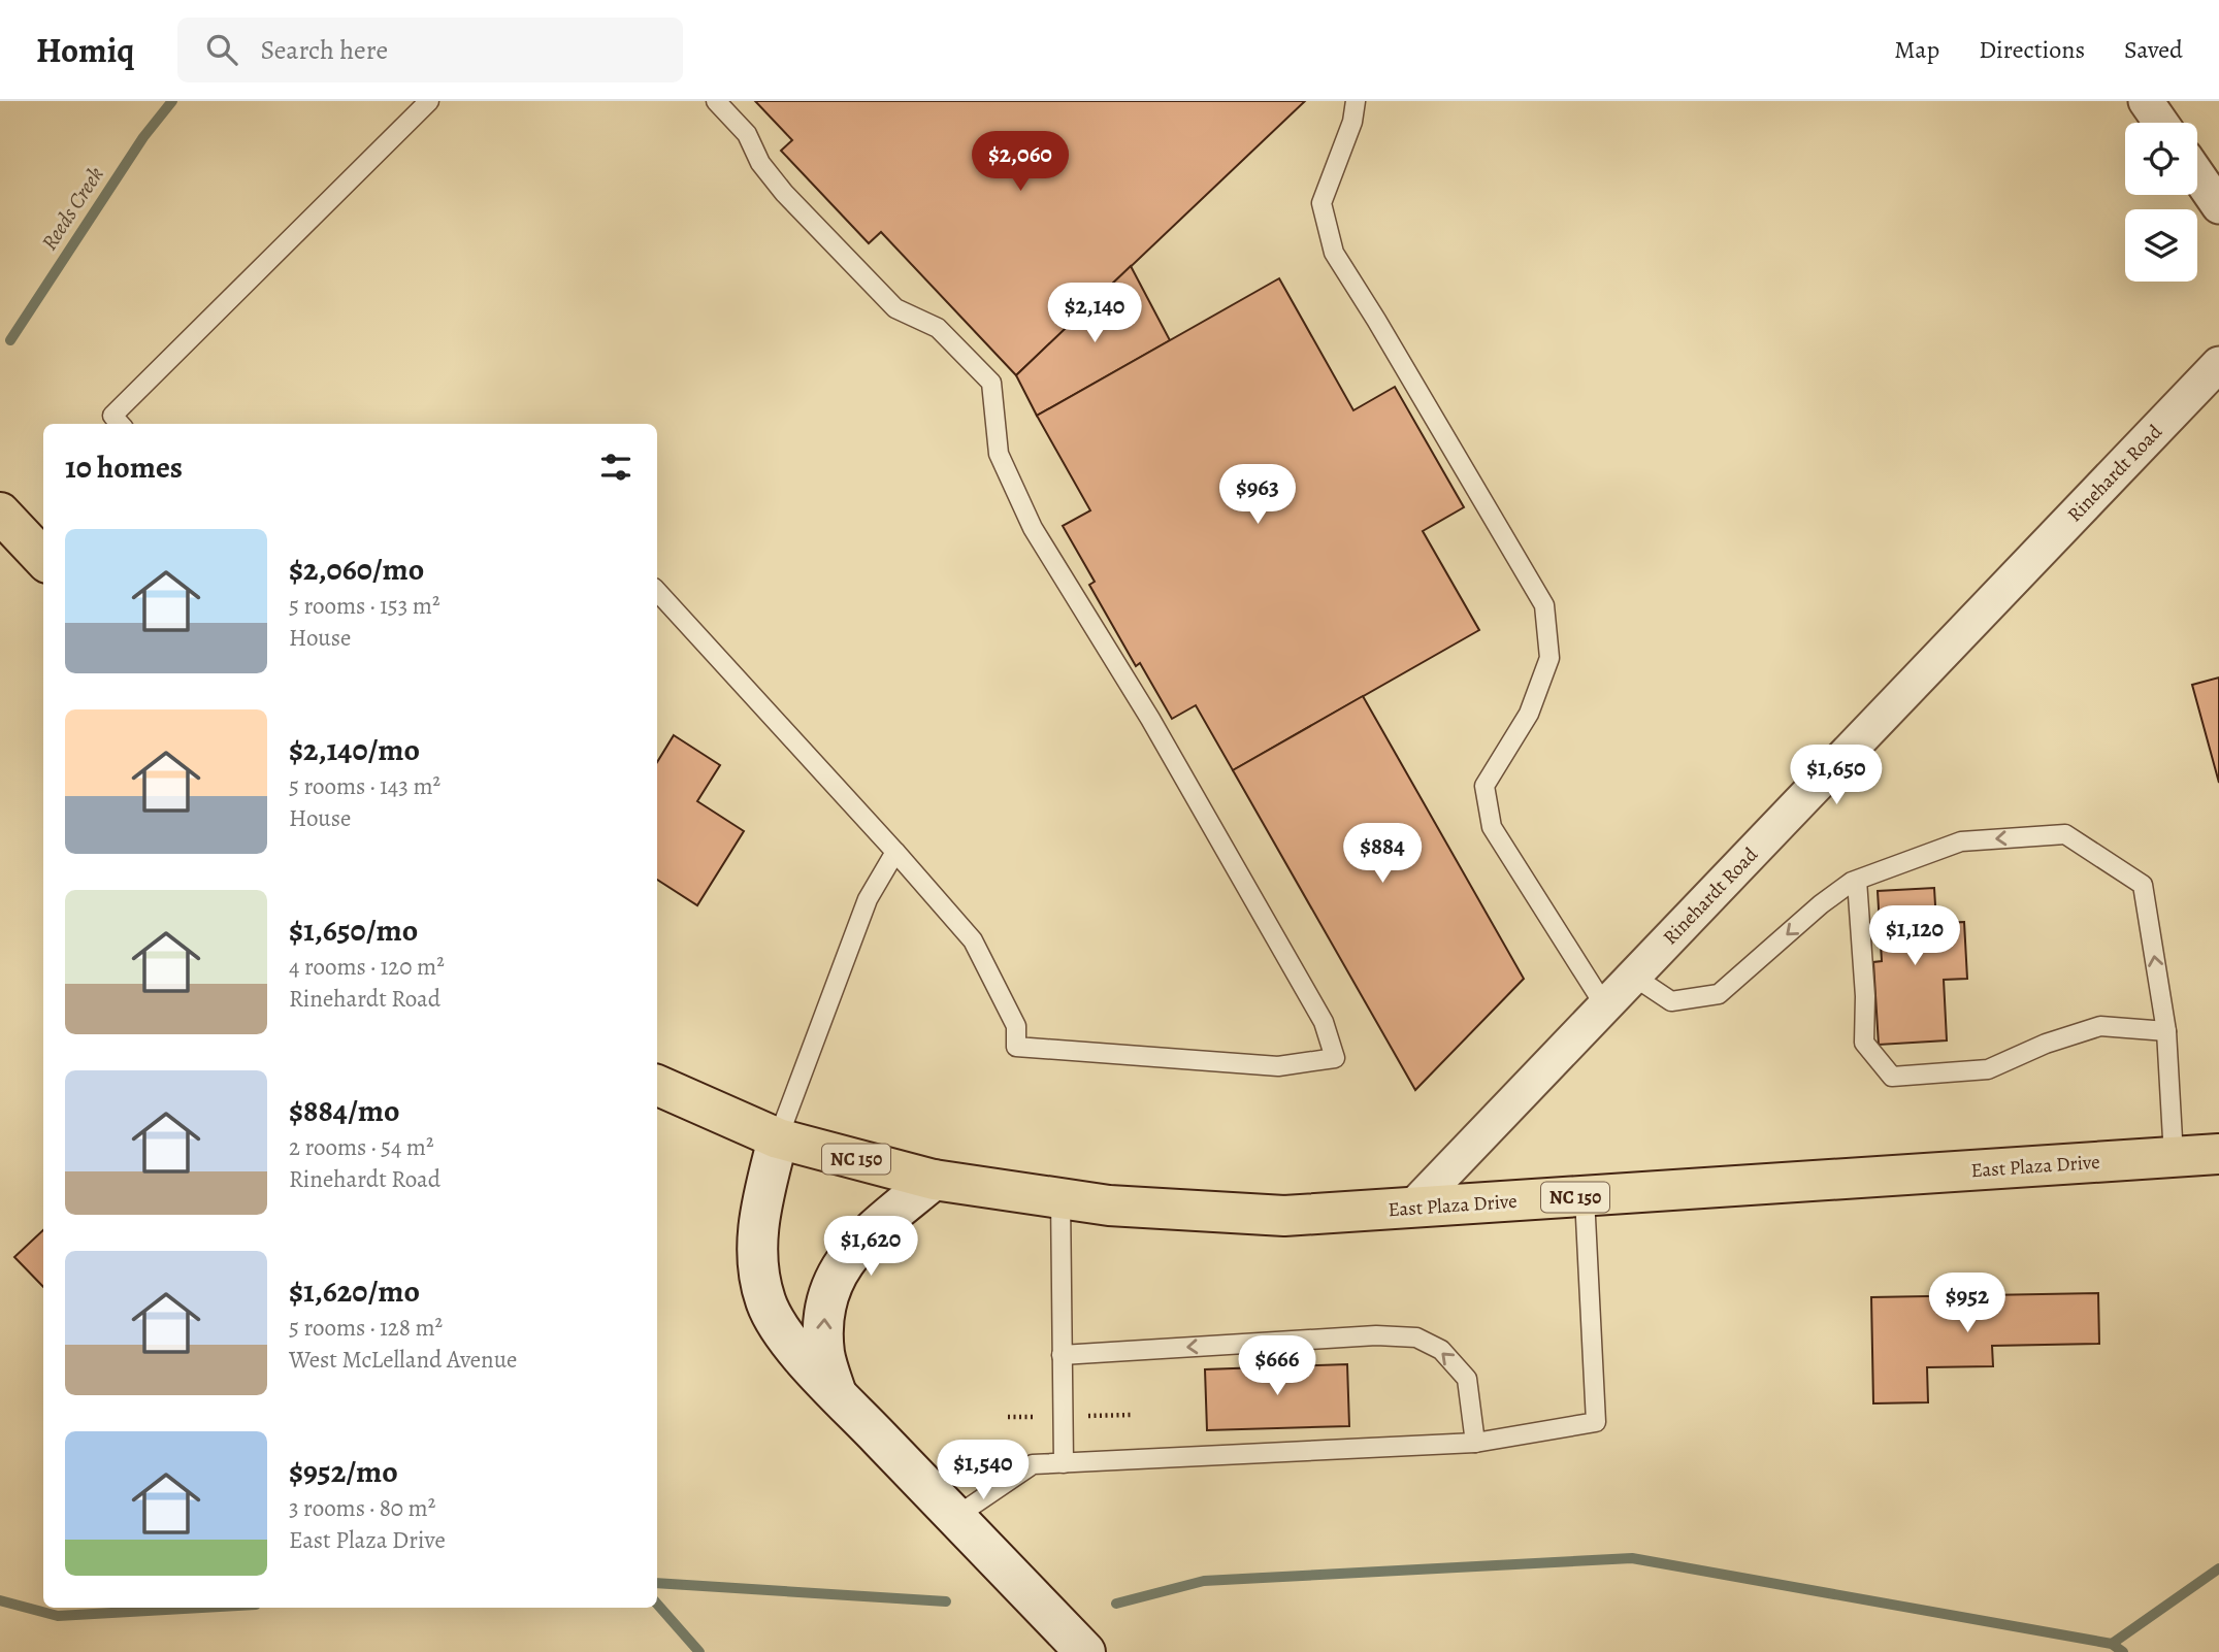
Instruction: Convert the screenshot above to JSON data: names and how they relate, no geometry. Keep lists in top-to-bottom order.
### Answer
{
  "streets": {
    "main road": ["NC 150", "East Plaza Drive"],
    "street": ["Rinehardt Road"]
  },
  "crossings": [
    ["Rinehardt Road", "East Plaza Drive"],
    ["NC 150", "East Plaza Drive"]
  ],
  "water": ["Reeds Creek"],
  "page": {
    "header": "Homiq",
    "search": "Search here",
    "nav": ["Map", "Directions", "Saved"],
    "price": [
      "$2,060",
      "$2,140",
      "$963",
      "$1,650",
      "$884",
      "$1,120",
      "$1,620",
      "$952",
      "$666",
      "$1,540"
    ],
    "heading": "10 homes",
    "list": [
      {
        "name": "$2,060/mo",
        "note": "5 rooms · 153 m² · House"
      },
      {
        "name": "$2,140/mo",
        "note": "5 rooms · 143 m² · House"
      },
      {
        "name": "$1,650/mo",
        "note": "4 rooms · 120 m² · Rinehardt Road"
      },
      {
        "name": "$884/mo",
        "note": "2 rooms · 54 m² · Rinehardt Road"
      },
      {
        "name": "$1,620/mo",
        "note": "5 rooms · 128 m² · West McLelland Avenue"
      },
      {
        "name": "$952/mo",
        "note": "3 rooms · 80 m² · East Plaza Drive"
      }
    ]
  }
}
